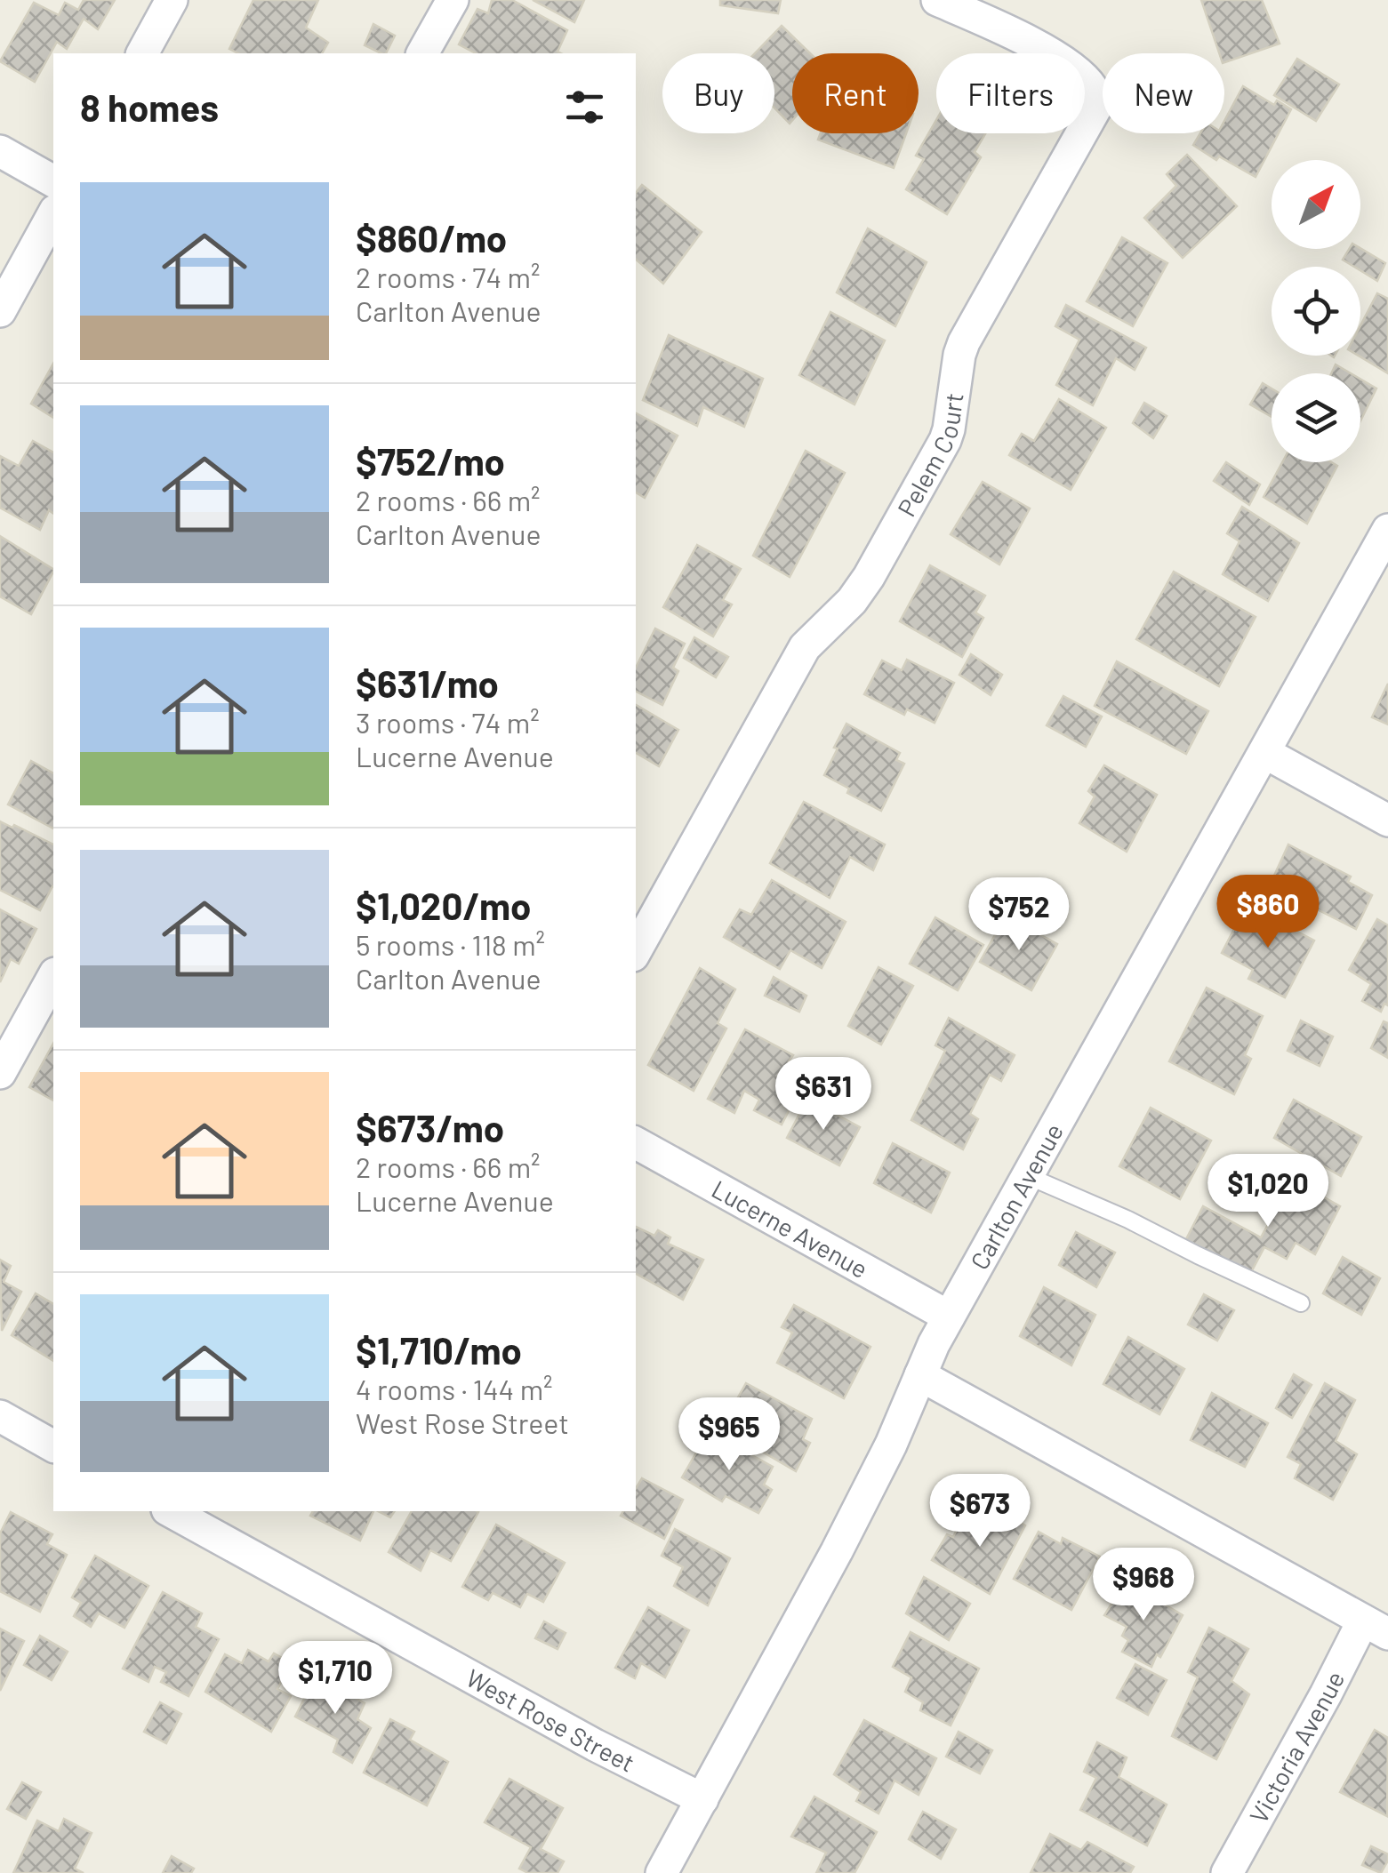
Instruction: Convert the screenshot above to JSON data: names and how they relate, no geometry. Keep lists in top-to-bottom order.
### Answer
{
  "streets": {
    "street": [
      "Pelem Court",
      "Carlton Avenue",
      "Lucerne Avenue",
      "West Rose Street",
      "Victoria Avenue"
    ]
  },
  "crossings": [
    ["Carlton Avenue", "Lucerne Avenue"],
    ["Carlton Avenue", "West Rose Street"]
  ],
  "north": "top right",
  "page": {
    "chip": [
      "Buy",
      "Rent",
      "Filters",
      "New"
    ],
    "heading": "8 homes",
    "list": [
      {
        "name": "$860/mo",
        "note": "2 rooms · 74 m² · Carlton Avenue"
      },
      {
        "name": "$752/mo",
        "note": "2 rooms · 66 m² · Carlton Avenue"
      },
      {
        "name": "$631/mo",
        "note": "3 rooms · 74 m² · Lucerne Avenue"
      },
      {
        "name": "$1,020/mo",
        "note": "5 rooms · 118 m² · Carlton Avenue"
      },
      {
        "name": "$673/mo",
        "note": "2 rooms · 66 m² · Lucerne Avenue"
      },
      {
        "name": "$1,710/mo",
        "note": "4 rooms · 144 m² · West Rose Street"
      }
    ],
    "price": [
      "$860",
      "$752",
      "$631",
      "$1,020",
      "$965",
      "$673",
      "$968",
      "$1,710"
    ]
  }
}
